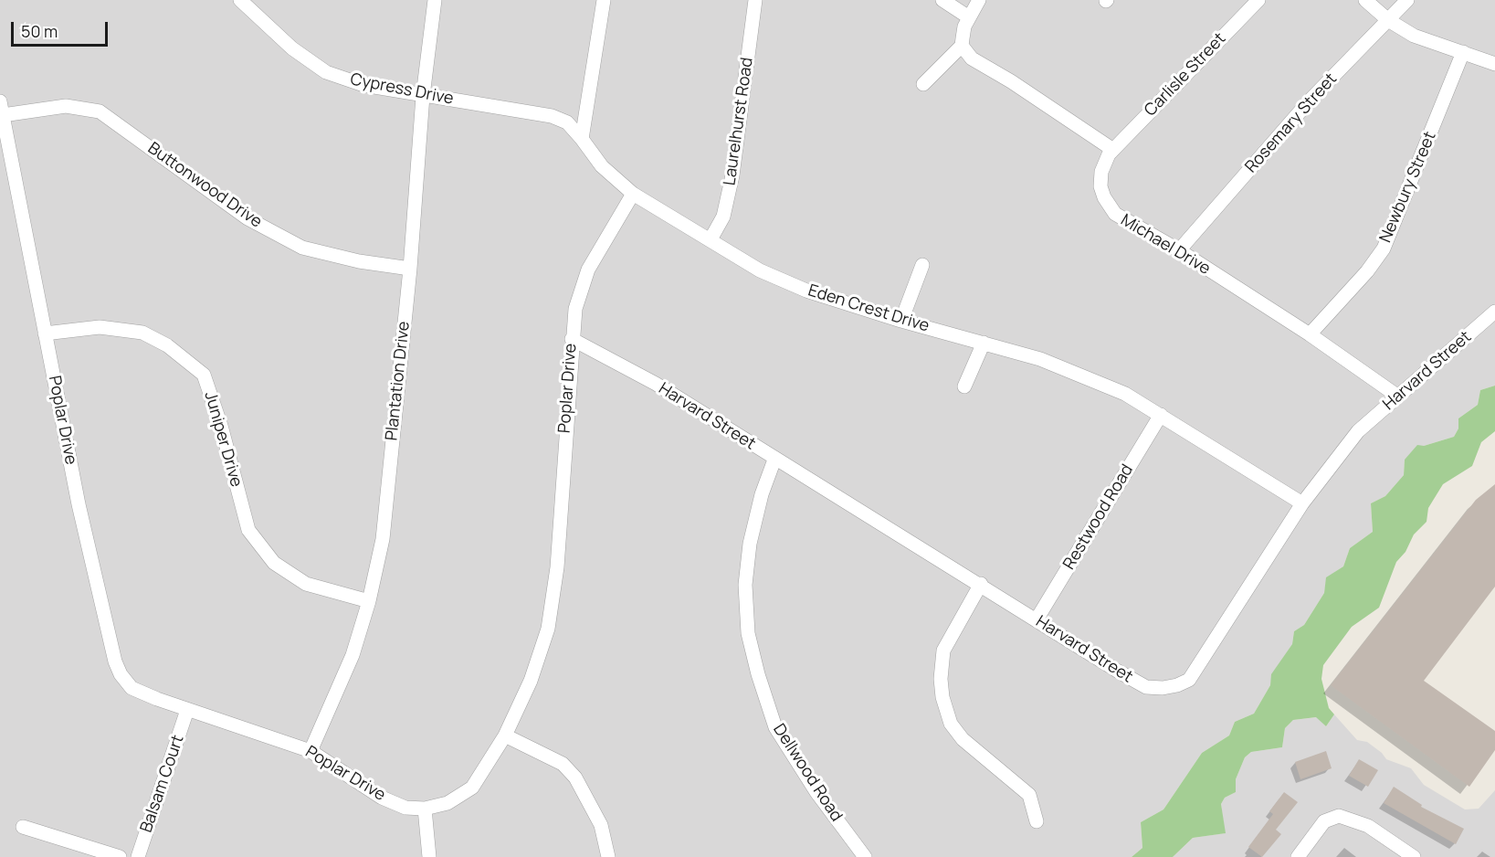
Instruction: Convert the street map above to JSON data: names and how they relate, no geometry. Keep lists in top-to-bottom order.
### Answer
{
  "streets": {
    "street": [
      "Carlisle Street",
      "Cypress Drive",
      "Laurelhurst Road",
      "Rosemary Street",
      "Buttonwood Drive",
      "Newbury Street",
      "Michael Drive",
      "Eden Crest Drive",
      "Harvard Street",
      "Plantation Drive",
      "Poplar Drive",
      "Juniper Drive",
      "Restwood Road",
      "Dellwood Road",
      "Balsam Court"
    ]
  },
  "crossings": [
    ["Carlisle Street", "Michael Drive"],
    ["Cypress Drive", "Eden Crest Drive"],
    ["Cypress Drive", "Plantation Drive"],
    ["Laurelhurst Road", "Eden Crest Drive"],
    ["Rosemary Street", "Michael Drive"],
    ["Buttonwood Drive", "Plantation Drive"],
    ["Buttonwood Drive", "Poplar Drive"],
    ["Newbury Street", "Michael Drive"],
    ["Michael Drive", "Harvard Street"],
    ["Eden Crest Drive", "Harvard Street"],
    ["Eden Crest Drive", "Poplar Drive"],
    ["Eden Crest Drive", "Restwood Road"],
    ["Harvard Street", "Poplar Drive"],
    ["Harvard Street", "Restwood Road"],
    ["Harvard Street", "Dellwood Road"],
    ["Plantation Drive", "Poplar Drive"],
    ["Plantation Drive", "Juniper Drive"],
    ["Poplar Drive", "Juniper Drive"],
    ["Poplar Drive", "Balsam Court"]
  ],
  "scale_bar": "50 m"
}
